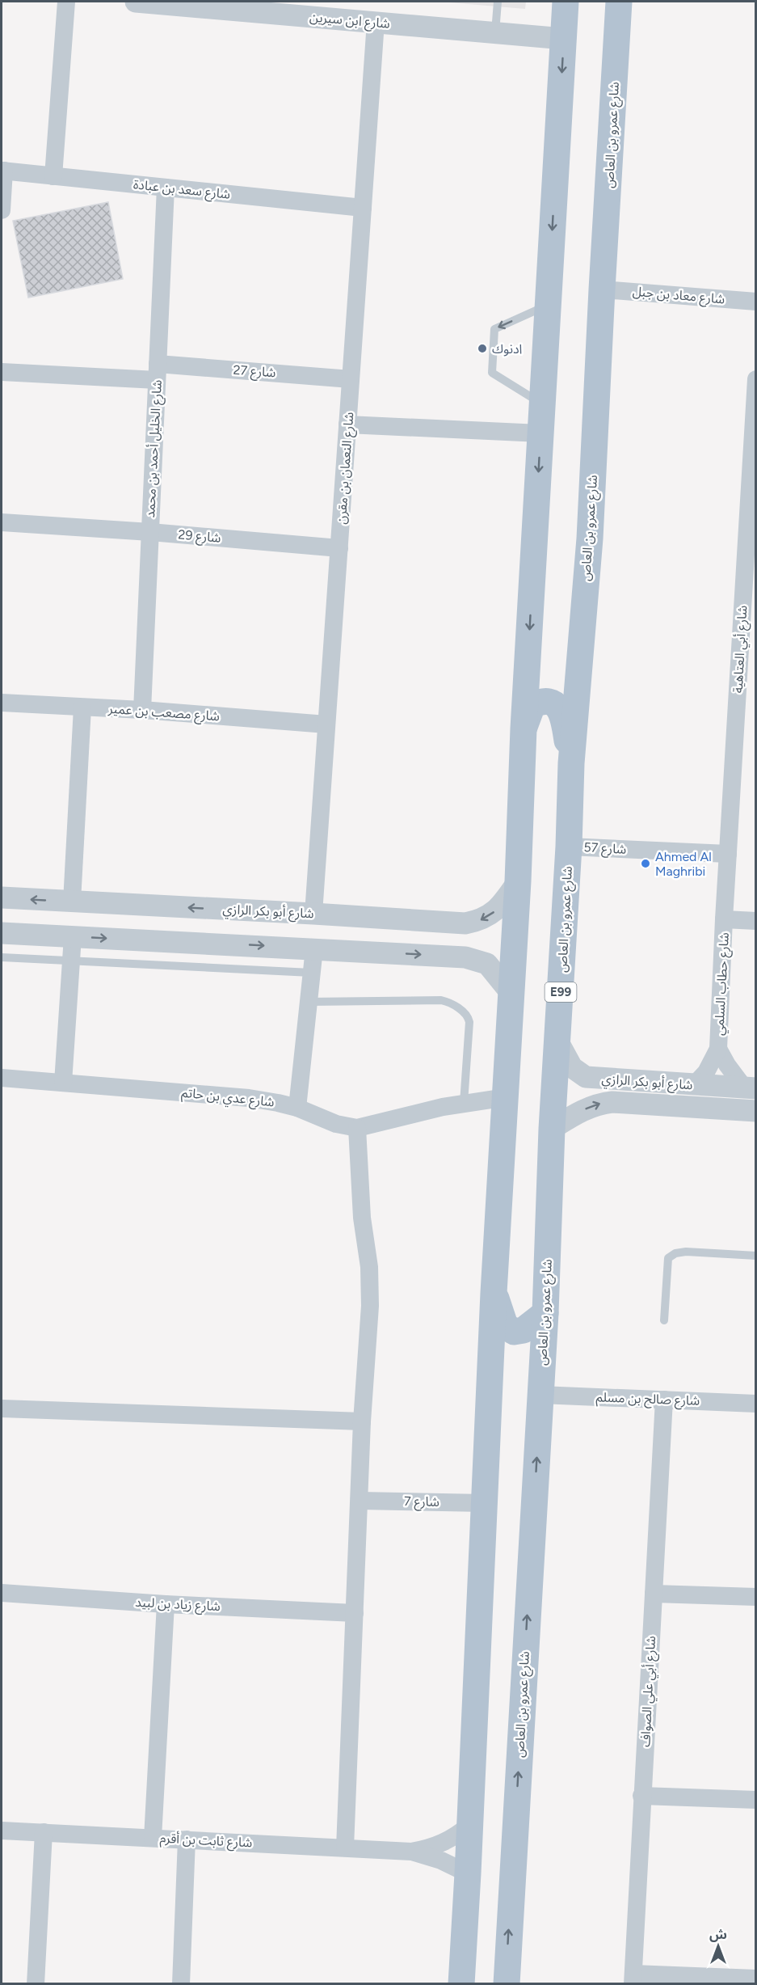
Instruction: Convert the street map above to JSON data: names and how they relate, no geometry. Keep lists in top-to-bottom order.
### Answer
{
  "streets": {
    "main road": ["شارع عمرو بن العاص", "E99"],
    "street": [
      "شارع ابن سيرين",
      "شارع سعد بن عبادة",
      "شارع معاد بن جبل",
      "شارع 27",
      "شارع الخليل أحمد بن محمد",
      "شارع النعمان بن مقرن",
      "شارع 29",
      "شارع أبي العتاهية",
      "شارع مصعب بن عمير",
      "شارع 57",
      "شارع أبو بكر الرازي",
      "شارع حطاب السلمي",
      "شارع عدي بن حاتم",
      "شارع صالح بن مسلم",
      "شارع 7",
      "شارع زياد بن لبيد",
      "شارع أبي علي الصواف",
      "شارع ثابت بن أقرم"
    ]
  },
  "crossings": [
    ["شارع ابن سيرين", "شارع النعمان بن مقرن"],
    ["شارع عمرو بن العاص", "شارع معاد بن جبل"],
    ["شارع عمرو بن العاص", "شارع 57"],
    ["شارع عمرو بن العاص", "شارع أبو بكر الرازي"],
    ["شارع عمرو بن العاص", "شارع صالح بن مسلم"],
    ["شارع سعد بن عبادة", "شارع الخليل أحمد بن محمد"],
    ["شارع سعد بن عبادة", "شارع النعمان بن مقرن"],
    ["شارع 27", "شارع الخليل أحمد بن محمد"],
    ["شارع 27", "شارع النعمان بن مقرن"],
    ["شارع الخليل أحمد بن محمد", "شارع 29"],
    ["شارع الخليل أحمد بن محمد", "شارع مصعب بن عمير"],
    ["شارع النعمان بن مقرن", "شارع 29"],
    ["شارع النعمان بن مقرن", "شارع مصعب بن عمير"],
    ["شارع النعمان بن مقرن", "شارع أبو بكر الرازي"],
    ["شارع أبي العتاهية", "شارع 57"],
    ["شارع أبي العتاهية", "شارع حطاب السلمي"],
    ["شارع صالح بن مسلم", "شارع أبي علي الصواف"]
  ],
  "places": ["ادنوك", "Ahmed Al Maghribi"],
  "north": "top"
}
